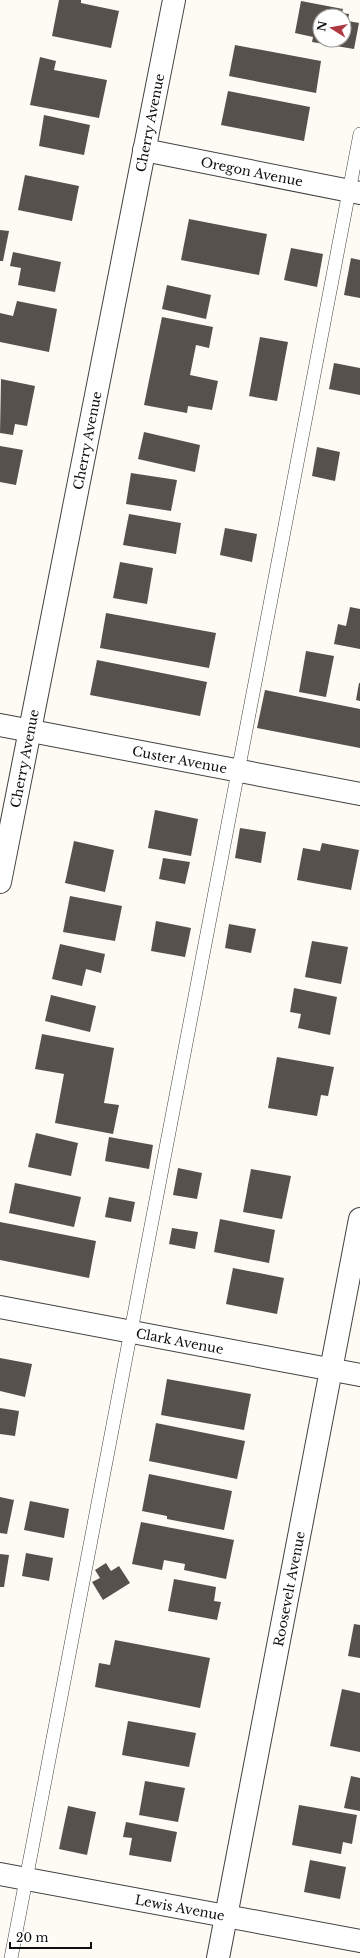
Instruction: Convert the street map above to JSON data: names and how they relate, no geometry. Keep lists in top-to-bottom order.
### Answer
{
  "streets": {
    "street": [
      "Cherry Avenue",
      "Oregon Avenue",
      "Custer Avenue",
      "Clark Avenue",
      "Roosevelt Avenue",
      "Lewis Avenue"
    ]
  },
  "crossings": [
    ["Cherry Avenue", "Oregon Avenue"],
    ["Cherry Avenue", "Custer Avenue"],
    ["Clark Avenue", "Roosevelt Avenue"],
    ["Roosevelt Avenue", "Lewis Avenue"]
  ],
  "scale_bar": "20 m",
  "north": "left"
}
